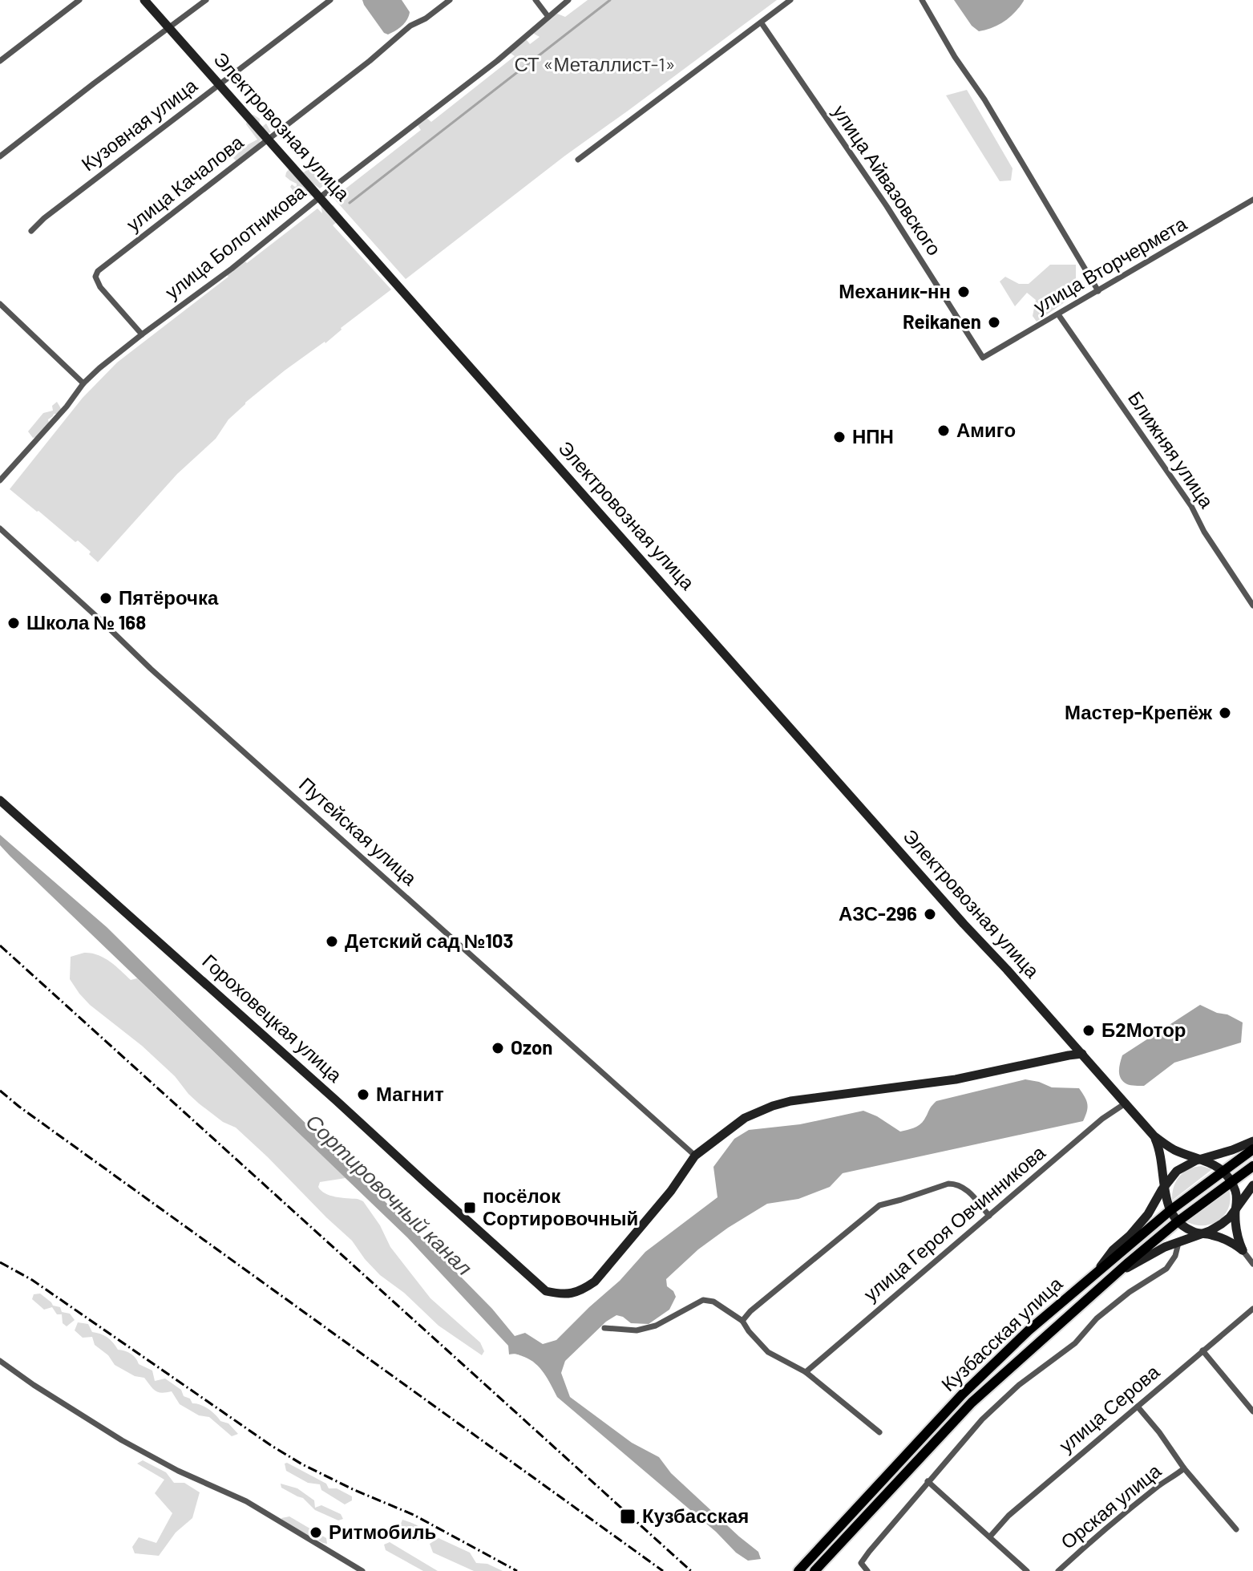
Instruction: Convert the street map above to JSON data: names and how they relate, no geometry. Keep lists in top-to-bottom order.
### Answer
{
  "streets": {
    "main road": ["Кузбасская улица"],
    "street": [
      "Кузовная улица",
      "Электровозная улица",
      "улица Айвазовского",
      "улица Качалова",
      "улица Болотникова",
      "улица Вторчермета",
      "Ближняя улица",
      "Путейская улица",
      "Гороховецкая улица",
      "улица Героя Овчинникова",
      "улица Серова",
      "Орская улица"
    ]
  },
  "crossings": [
    ["Кузовная улица", "Электровозная улица"],
    ["Электровозная улица", "улица Качалова"],
    ["Электровозная улица", "улица Болотникова"],
    ["Электровозная улица", "улица Героя Овчинникова"],
    ["улица Айвазовского", "улица Вторчермета"],
    ["улица Качалова", "улица Болотникова"],
    ["улица Вторчермета", "Ближняя улица"],
    ["Путейская улица", "Гороховецкая улица"]
  ],
  "water": ["Сортировочный канал"],
  "parks": ["СТ «Металлист-1»"],
  "places": {
    "other": [
      "Механик-нн",
      "Reikanen",
      "Амиго",
      "НПН",
      "Пятёрочка",
      "Школа № 168",
      "Мастер-Крепёж",
      "АЗС-296",
      "Детский сад №103",
      "Б2Мотор",
      "Ozon",
      "Магнит",
      "Ритмобиль"
    ],
    "transit": ["посёлок Сортировочный", "Кузбасская"]
  }
}
